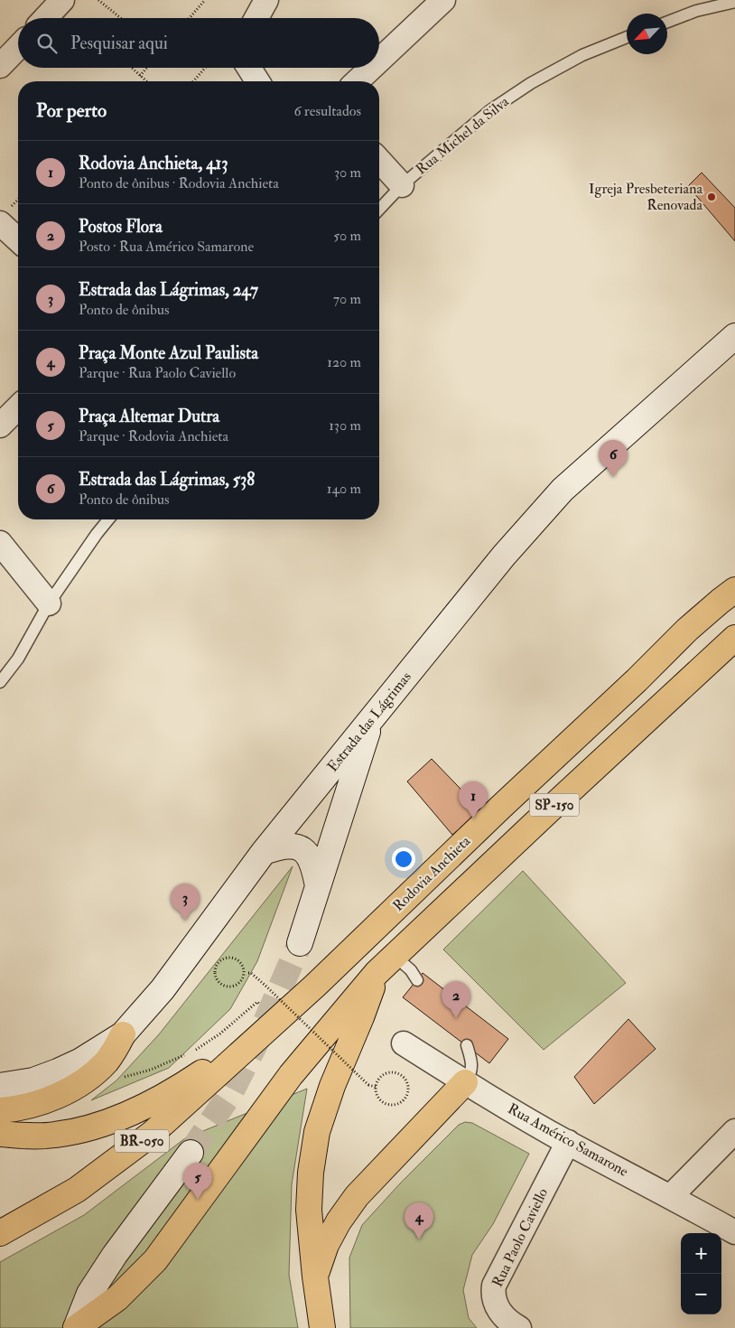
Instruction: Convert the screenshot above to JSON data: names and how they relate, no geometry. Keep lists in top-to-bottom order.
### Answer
{
  "streets": {
    "highway": ["SP-150", "Rodovia Anchieta", "BR-050"],
    "main road": ["Estrada das Lágrimas"],
    "street": ["Rua Américo Samarone", "Rua Paolo Caviello"],
    "lane": ["Rua Michel da Silva"]
  },
  "crossings": [
    ["Rodovia Anchieta", "BR-050"],
    ["Rua Américo Samarone", "Rua Paolo Caviello"]
  ],
  "places": ["Igreja Presbeteriana Renovada"],
  "north": "bottom left",
  "page": {
    "search": "Pesquisar aqui",
    "heading": ["Por perto", "6 resultados"],
    "list": [
      {
        "mark": "1",
        "name": "Rodovia Anchieta, 413",
        "note": "Ponto de ônibus · Rodovia Anchieta",
        "value": "30 m"
      },
      {
        "mark": "2",
        "name": "Postos Flora",
        "note": "Posto · Rua Américo Samarone",
        "value": "50 m"
      },
      {
        "mark": "3",
        "name": "Estrada das Lágrimas, 247",
        "note": "Ponto de ônibus",
        "value": "70 m"
      },
      {
        "mark": "4",
        "name": "Praça Monte Azul Paulista",
        "note": "Parque · Rua Paolo Caviello",
        "value": "120 m"
      },
      {
        "mark": "5",
        "name": "Praça Altemar Dutra",
        "note": "Parque · Rodovia Anchieta",
        "value": "130 m"
      },
      {
        "mark": "6",
        "name": "Estrada das Lágrimas, 538",
        "note": "Ponto de ônibus",
        "value": "140 m"
      }
    ],
    "pins": [
      "6",
      "1",
      "3",
      "2",
      "5",
      "4"
    ],
    "map_buttons": ["+", "−"]
  }
}
